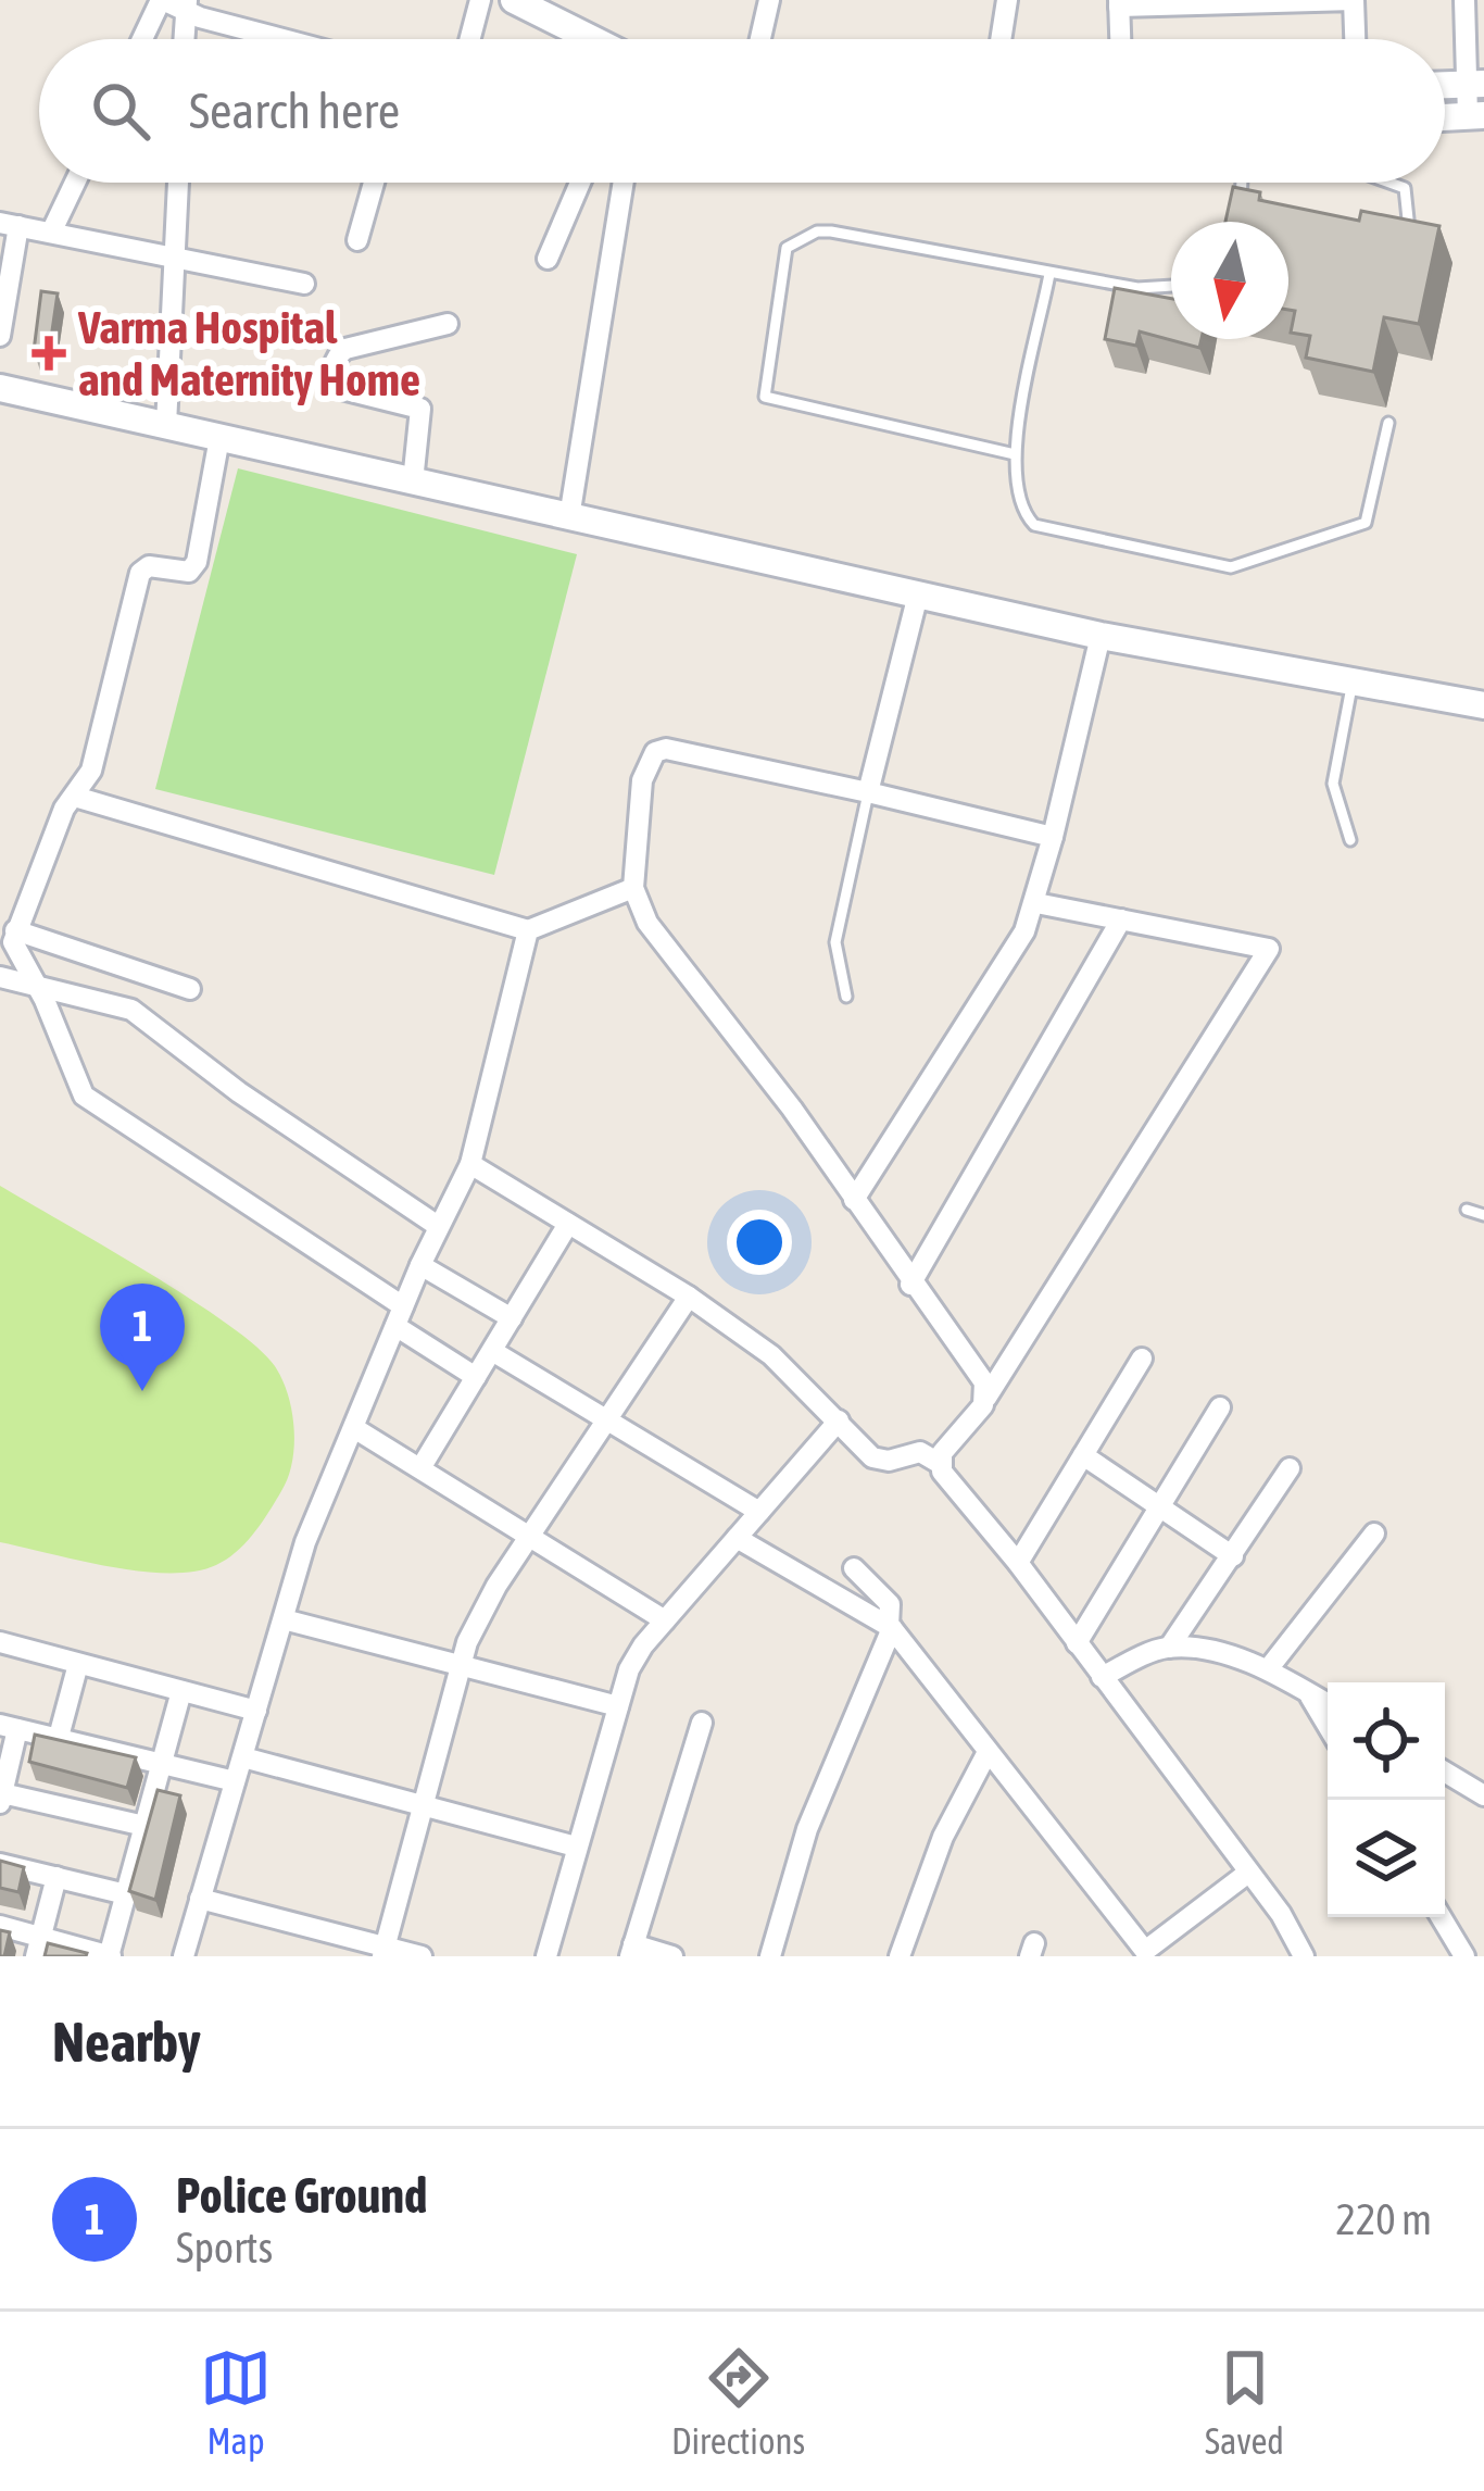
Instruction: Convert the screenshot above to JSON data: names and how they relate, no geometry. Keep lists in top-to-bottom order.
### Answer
{
  "places": {
    "health": ["Varma Hospital and Maternity Home"]
  },
  "north": "bottom",
  "page": {
    "search": "Search here",
    "pins": "1",
    "heading": "Nearby",
    "list": [
      {
        "mark": "1",
        "name": "Police Ground",
        "note": "Sports",
        "value": "220 m"
      }
    ],
    "nav": ["Map", "Directions", "Saved"]
  }
}
